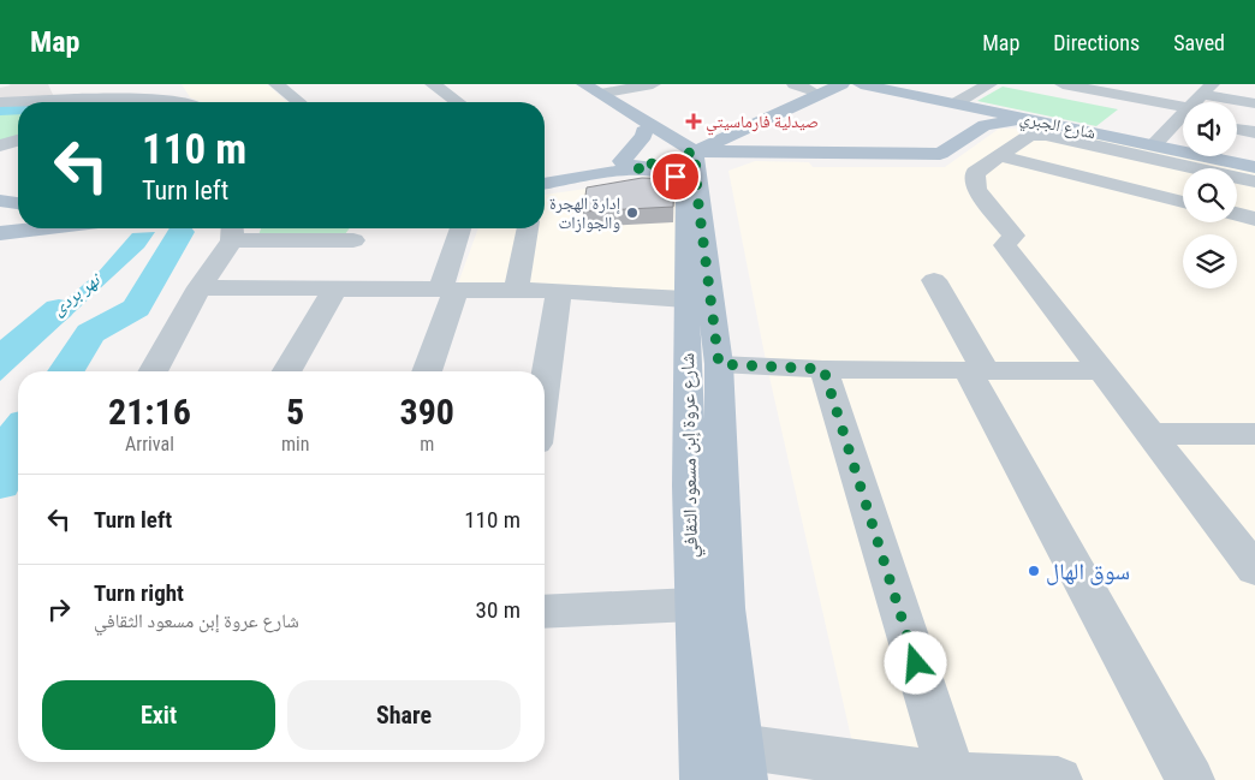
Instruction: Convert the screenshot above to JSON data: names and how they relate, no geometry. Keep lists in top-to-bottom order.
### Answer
{
  "streets": {
    "main road": ["شارع الجبري", "شارع عروة إبن مسعود الثقافي"]
  },
  "water": ["نهر بردى"],
  "places": {
    "health": ["صيدلية فارماسيتي"],
    "other": ["إدارة الهجرة والجوازات", "سوق الهال"]
  },
  "page": {
    "header": "Map",
    "nav": ["Map", "Directions", "Saved"],
    "turn": ["110 m", "Turn left"],
    "eta": [
      "21:16",
      "Arrival",
      "5",
      "min",
      "390",
      "m"
    ],
    "list": [
      {
        "name": "Turn left",
        "value": "110 m"
      },
      {
        "name": "Turn right",
        "note": "شارع عروة إبن مسعود الثقافي",
        "value": "30 m"
      }
    ],
    "buttons": ["Exit", "Share"]
  }
}
